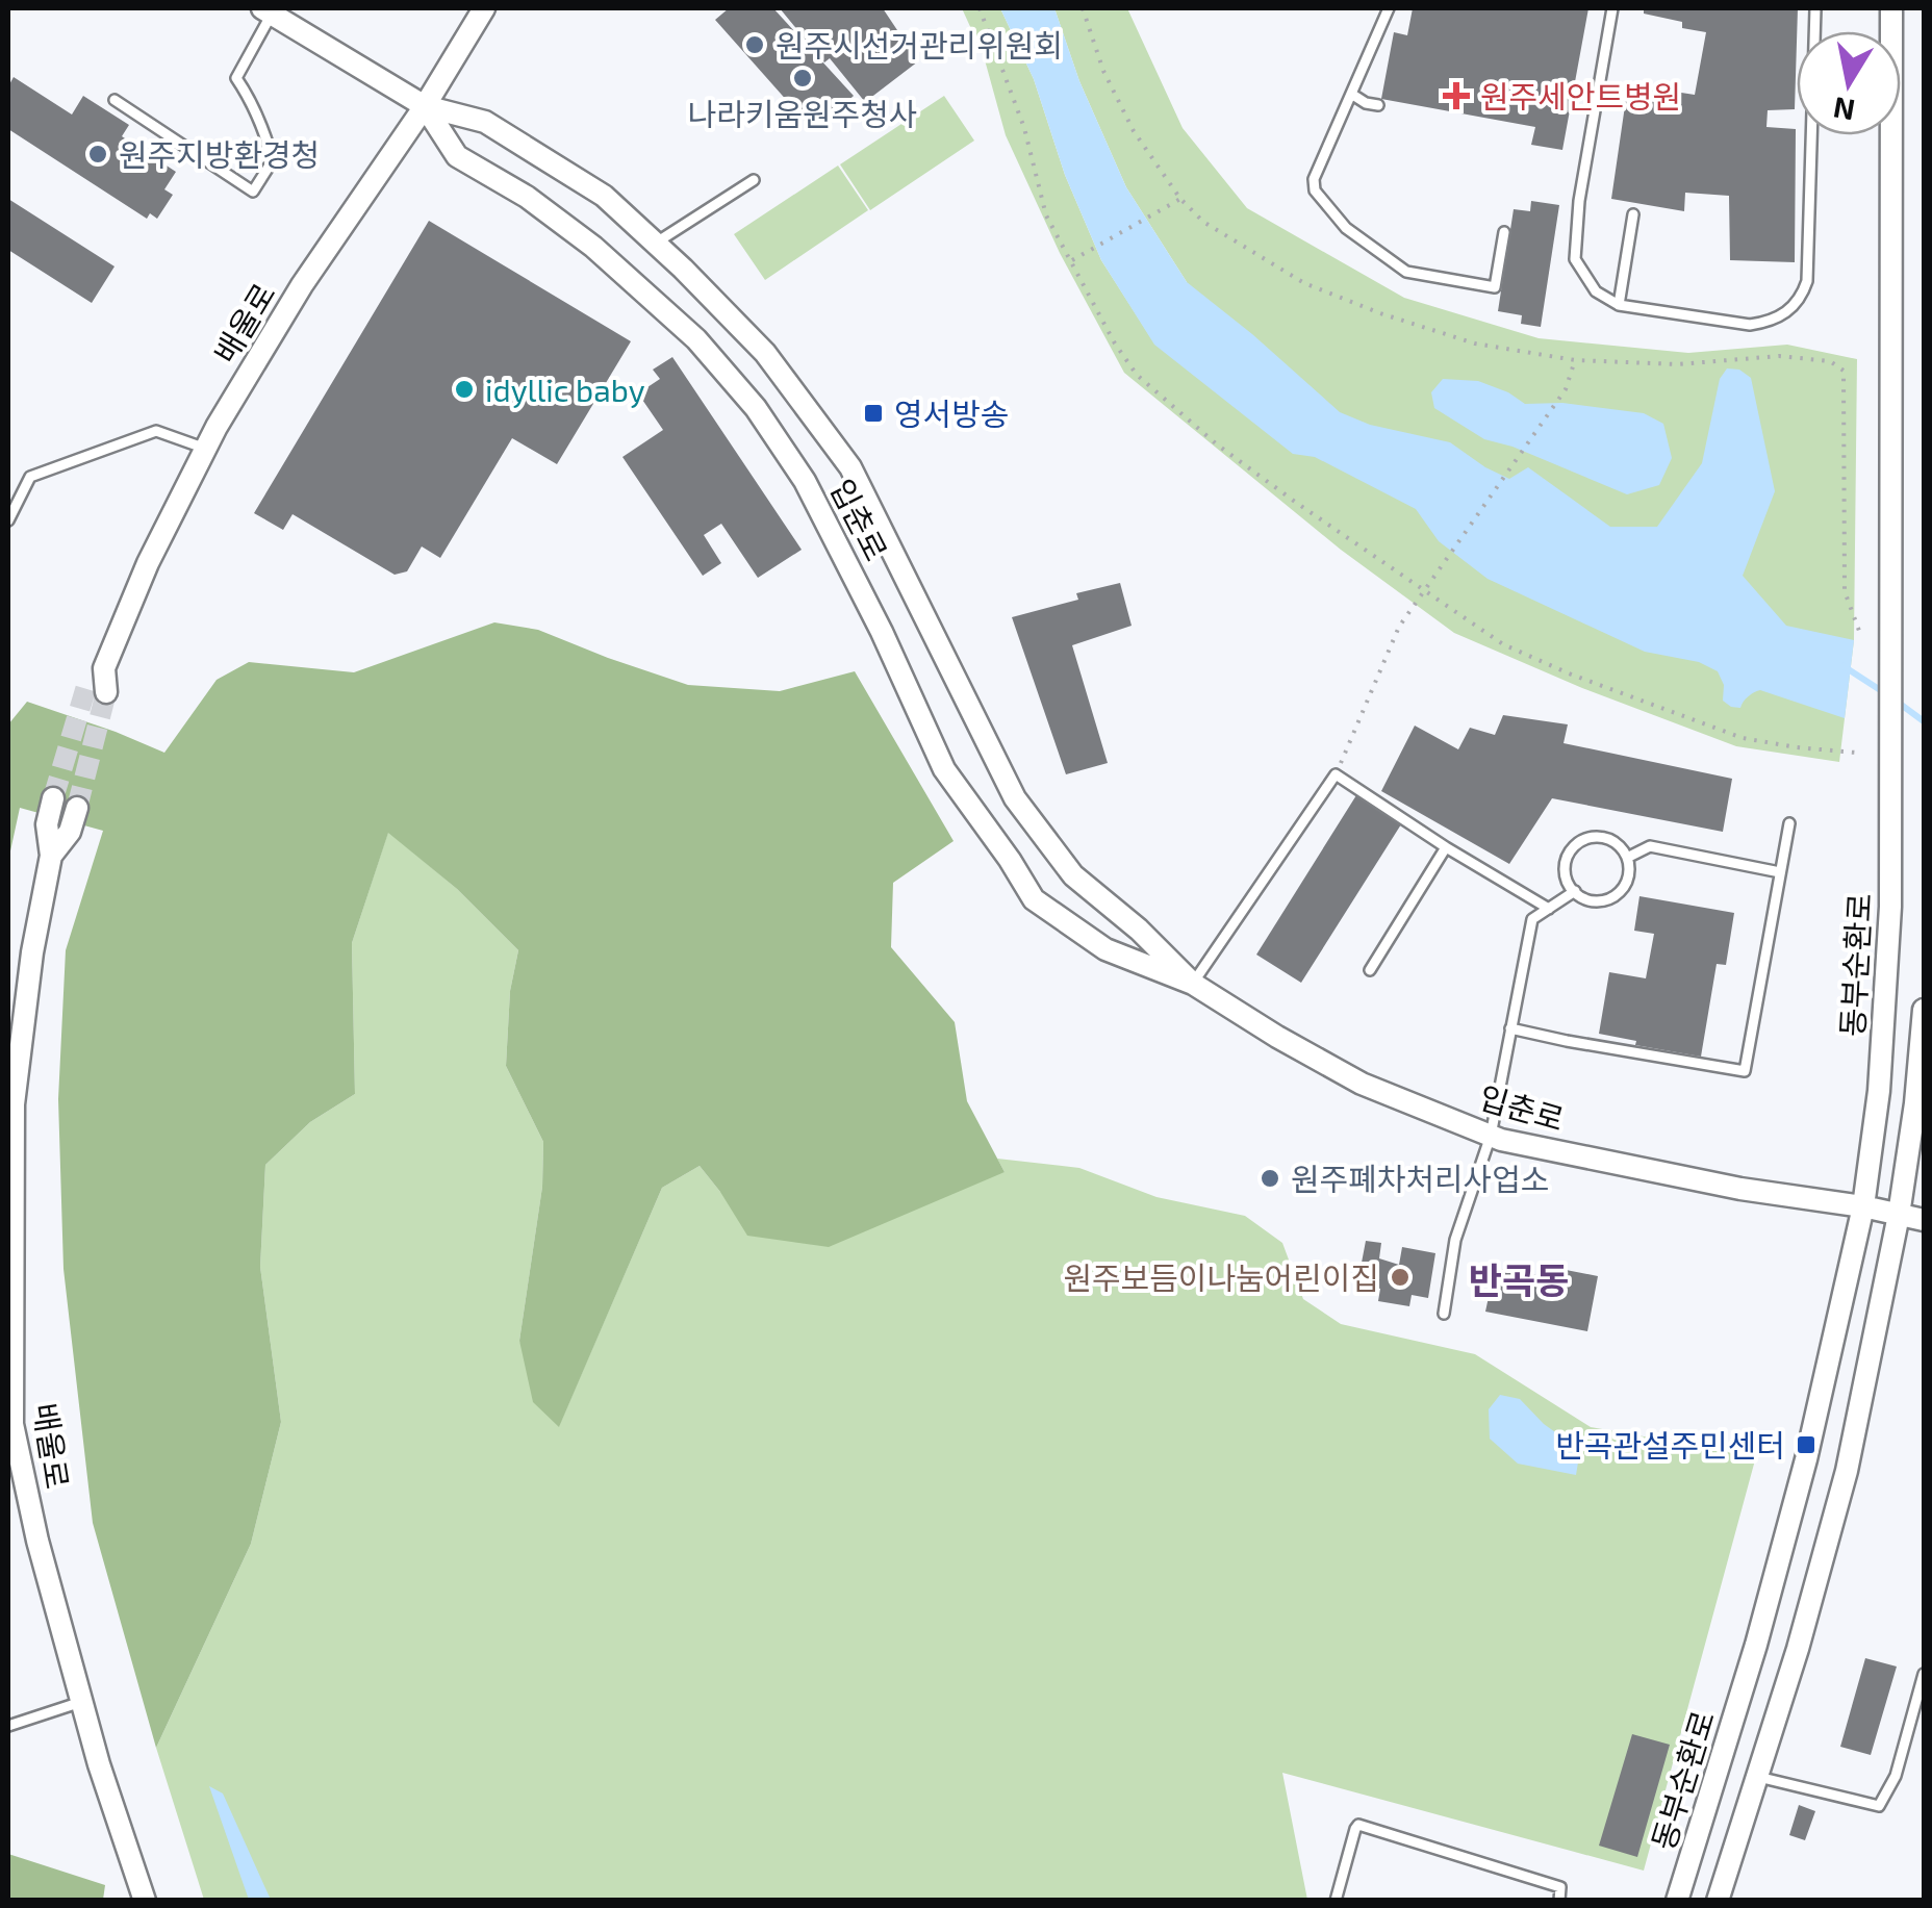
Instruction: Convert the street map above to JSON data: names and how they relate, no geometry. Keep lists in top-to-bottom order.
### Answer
{
  "streets": {
    "street": ["배울로", "입춘로", "동부순환로"]
  },
  "crossings": [
    ["배울로", "입춘로"],
    ["입춘로", "동부순환로"]
  ],
  "districts": ["반곡동"],
  "places": {
    "other": [
      "원주시선거관리위원회",
      "나라키움원주청사",
      "원주지방환경청",
      "idyllic baby",
      "원주폐차처리사업소",
      "원주보듬이나눔어린이집"
    ],
    "health": ["원주세안트병원"],
    "transit": ["영서방송", "반곡관설주민센터"]
  },
  "north": "bottom"
}
